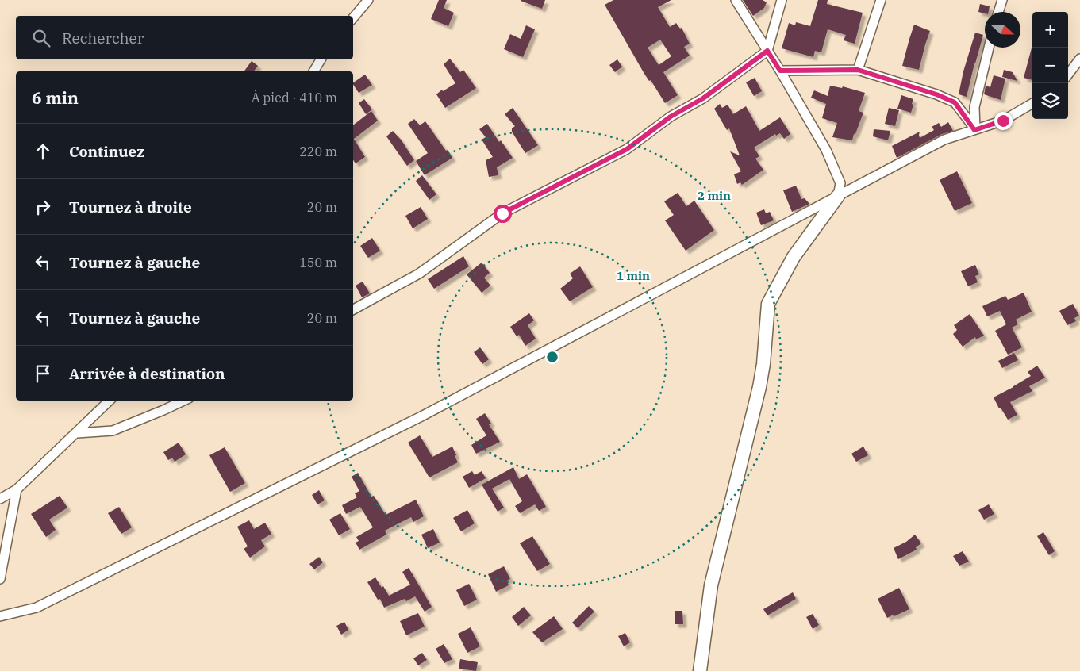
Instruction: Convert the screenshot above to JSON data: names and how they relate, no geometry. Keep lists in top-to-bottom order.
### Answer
{
  "north": "right",
  "page": {
    "map_buttons": ["+", "−"],
    "search": "Rechercher",
    "heading": ["6 min", "À pied · 410 m"],
    "list": [
      ["Continuez", "220 m"],
      ["Tournez à droite", "20 m"],
      ["Tournez à gauche", "150 m"],
      ["Tournez à gauche", "20 m"],
      "Arrivée à destination"
    ]
  },
  "rings": ["2 min", "1 min"]
}
